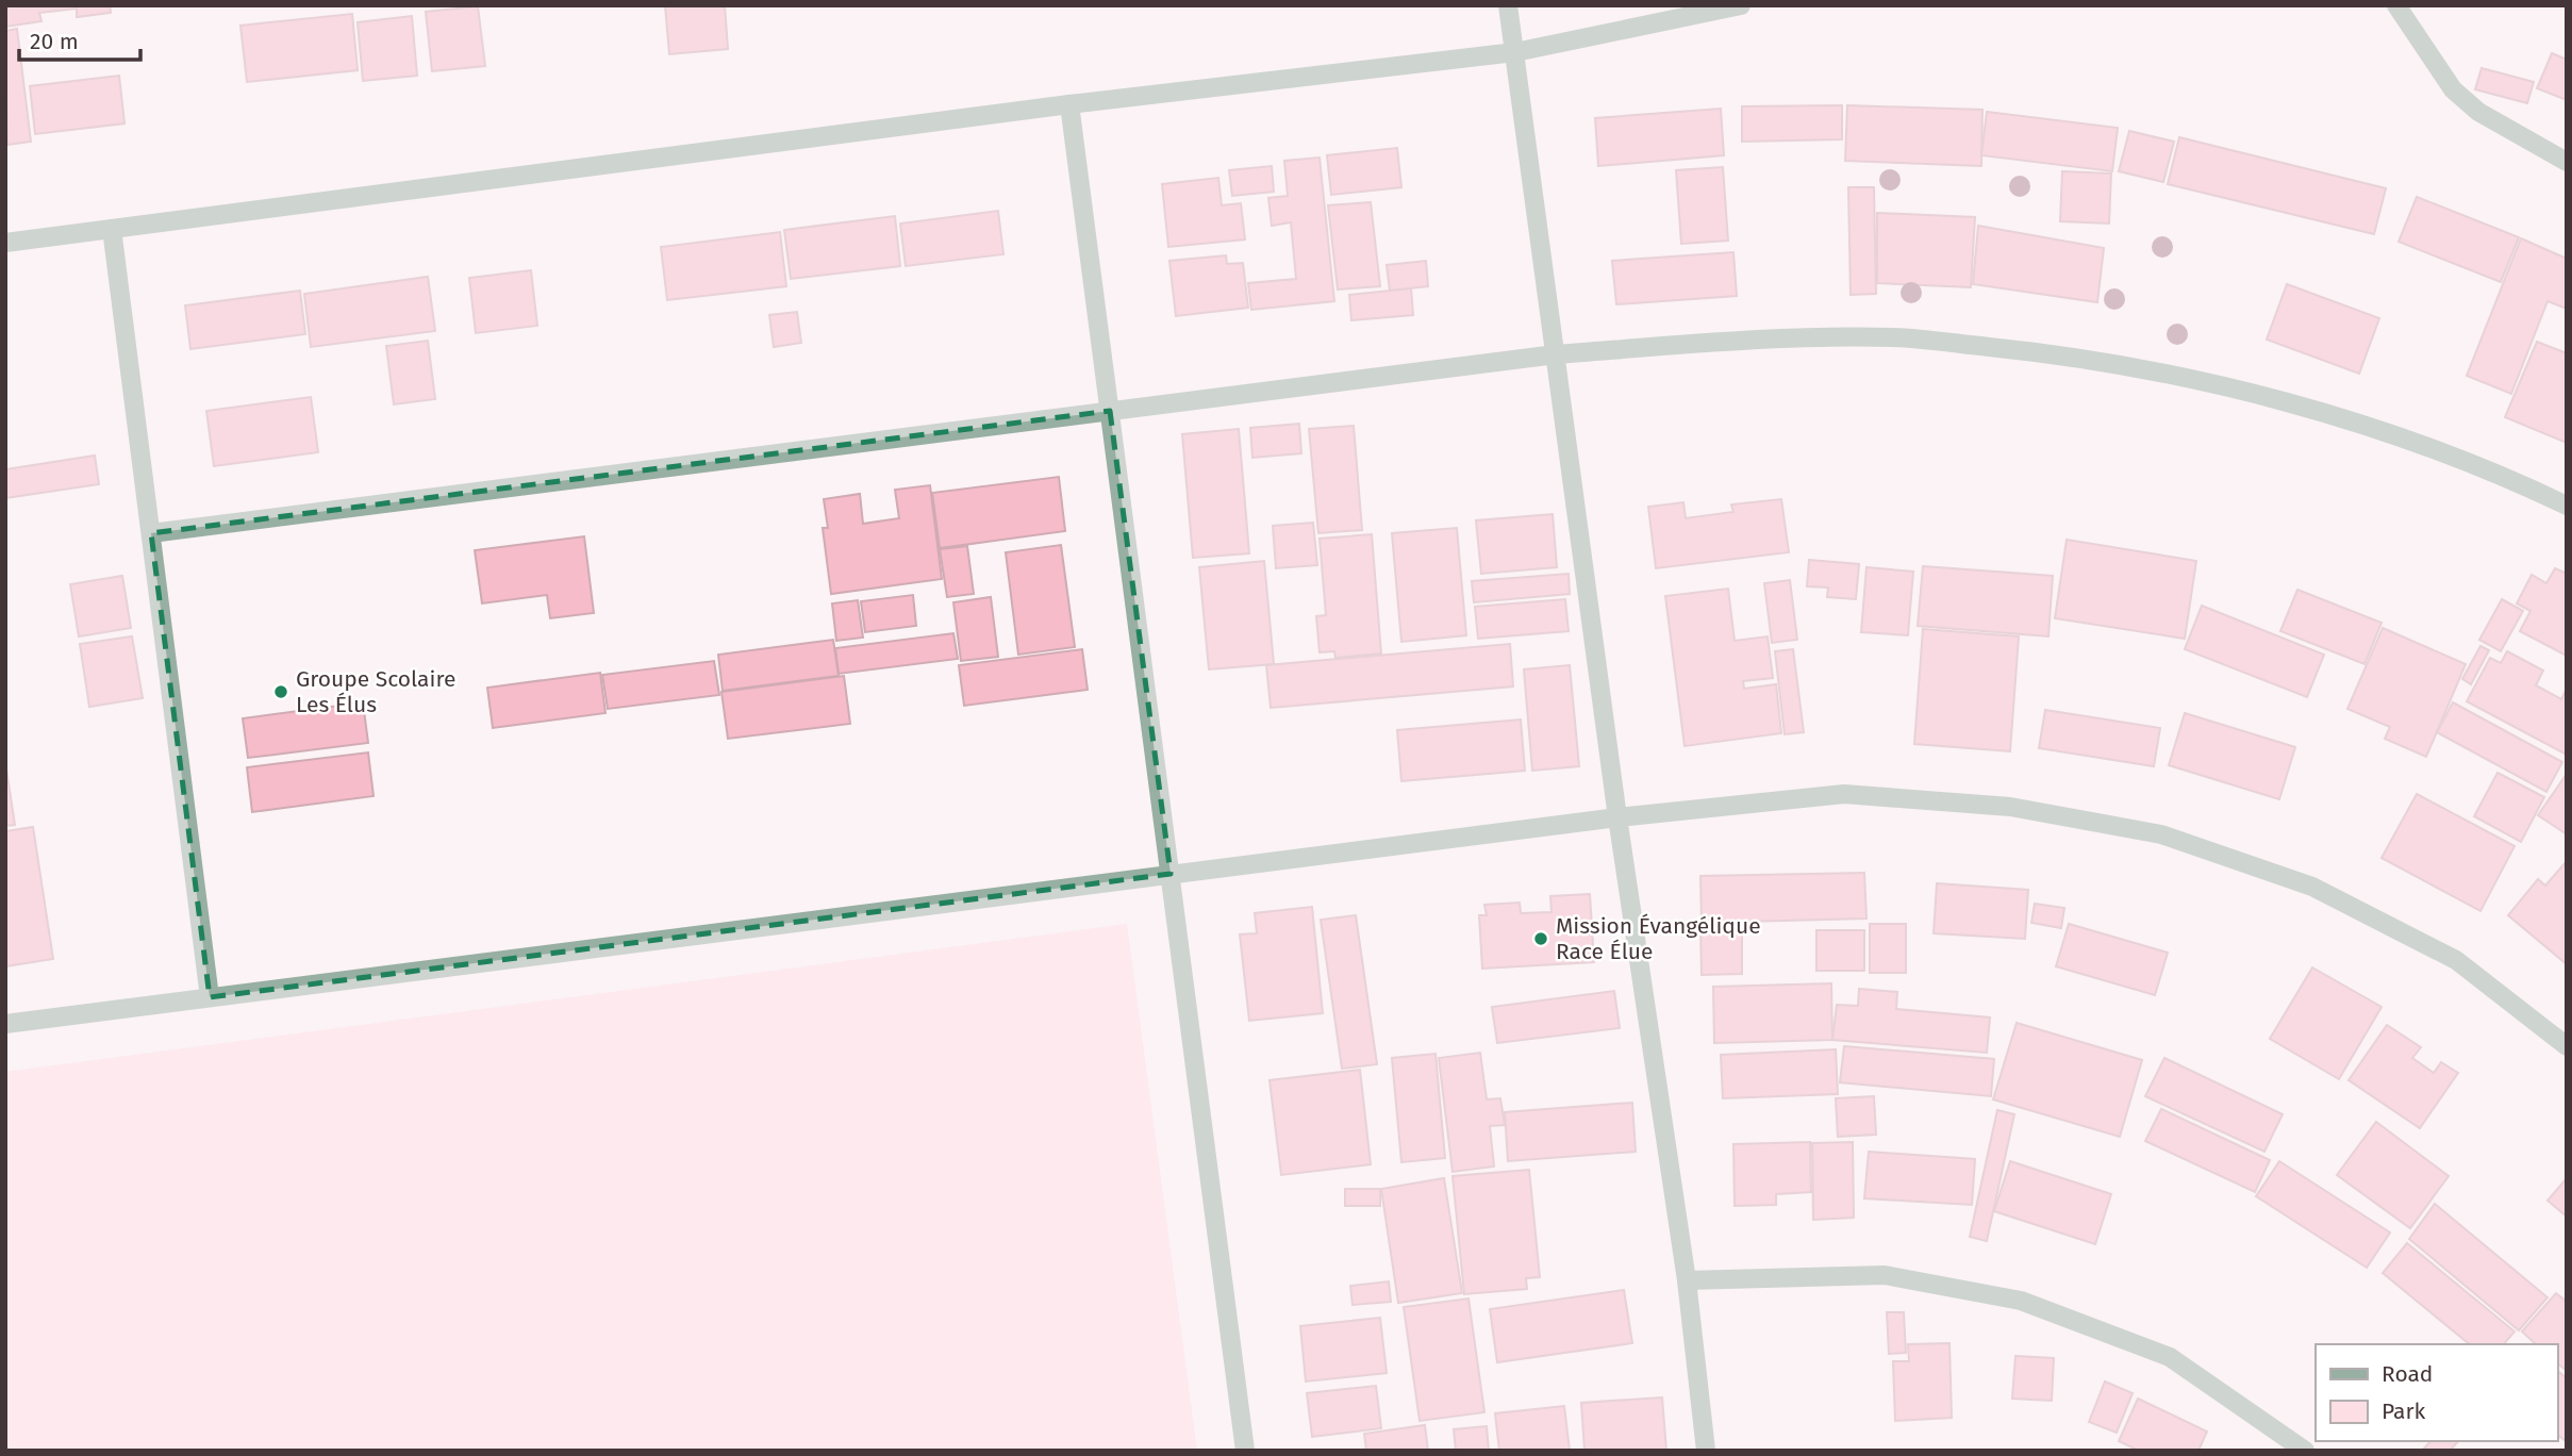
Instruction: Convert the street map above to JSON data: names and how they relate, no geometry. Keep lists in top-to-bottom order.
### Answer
{
  "places": ["Groupe Scolaire Les Élus", "Mission Évangélique Race Élue"],
  "legend": ["Road", "Park"],
  "scale_bar": "20 m"
}
